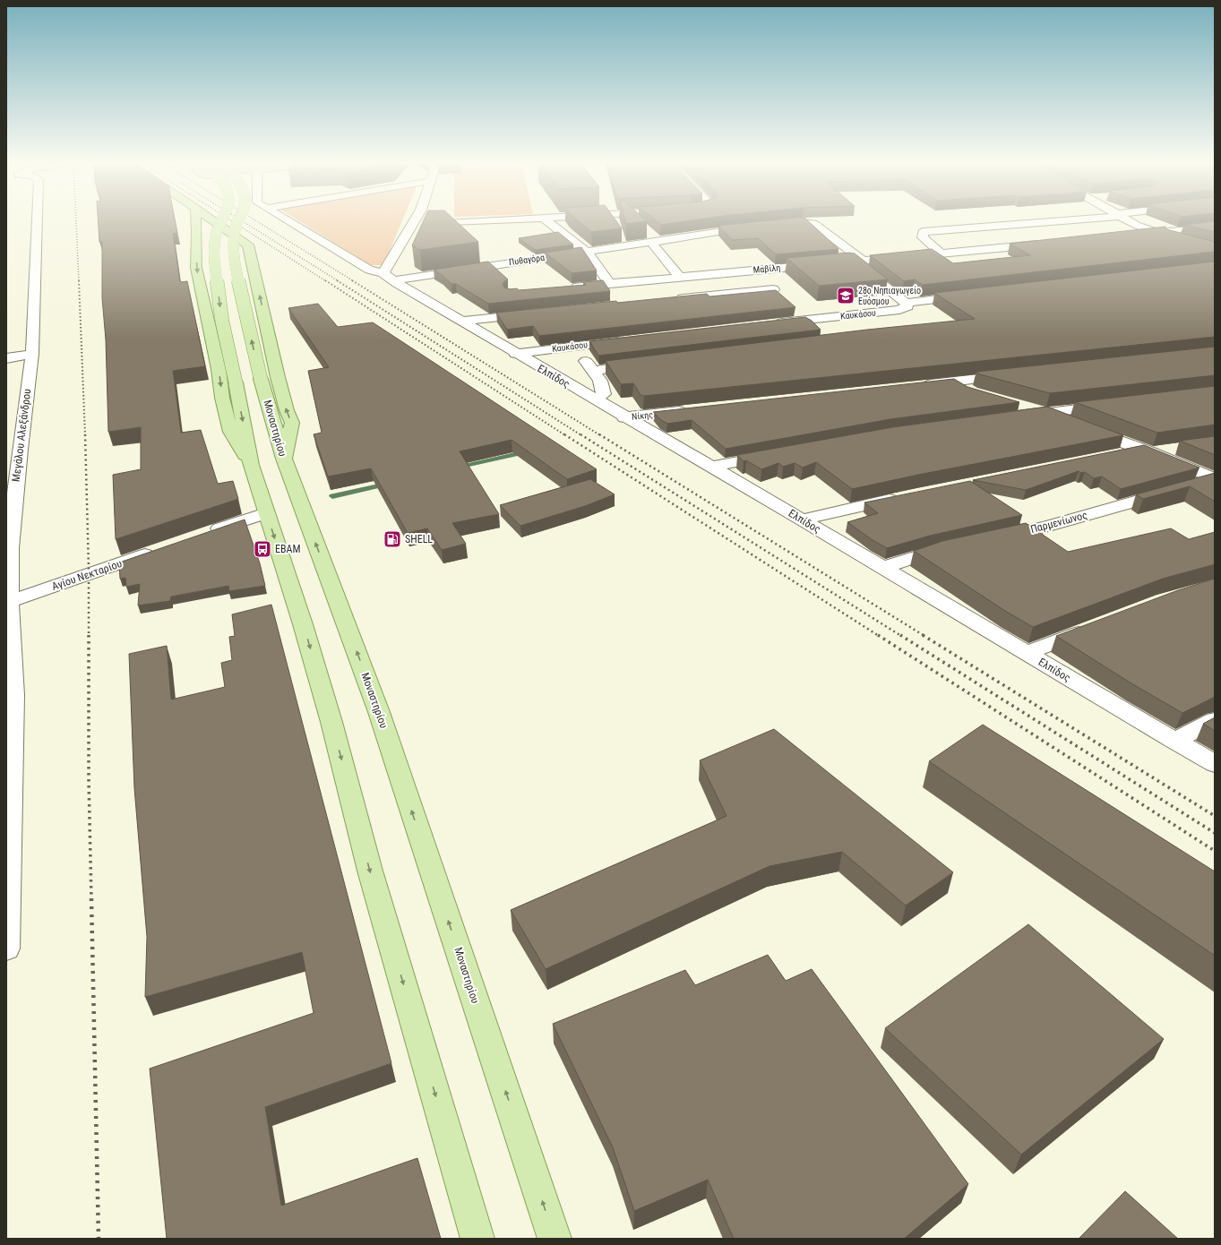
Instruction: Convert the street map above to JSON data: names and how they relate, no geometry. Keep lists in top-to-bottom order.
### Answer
{
  "streets": {
    "main road": ["Μοναστηρίου"],
    "street": [
      "Πυθαγόρα",
      "Μαβίλη",
      "Καυκάσου",
      "Ελπίδος",
      "Νίκης",
      "Μεγάλου Αλεξάνδρου",
      "Παρμενίωνος",
      "Αγίου Νεκταρίου"
    ]
  },
  "crossings": [
    ["Πυθαγόρα", "Ελπίδος"],
    ["Καυκάσου", "Ελπίδος"],
    ["Ελπίδος", "Νίκης"],
    ["Μεγάλου Αλεξάνδρου", "Αγίου Νεκταρίου"]
  ],
  "places": {
    "school or university": ["28ο Νηπιαγωγείο Ευόσμου"],
    "fuel station": ["SHELL"],
    "bus stop": ["ΕΒΑΜ"]
  }
}
